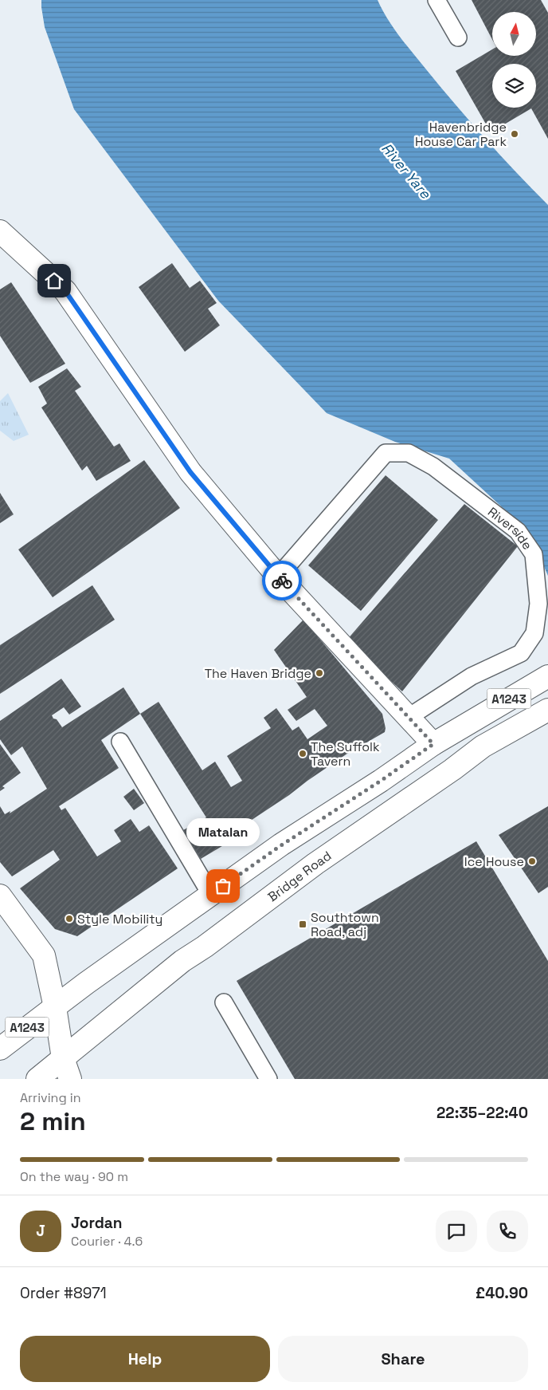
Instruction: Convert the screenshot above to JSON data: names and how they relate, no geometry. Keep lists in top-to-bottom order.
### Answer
{
  "streets": {
    "main road": ["A1243", "Bridge Road"],
    "lane": ["Riverside"]
  },
  "crossings": [
    ["A1243", "Bridge Road"]
  ],
  "water": ["River Yare"],
  "places": {
    "other": [
      "Havenbridge House Car Park",
      "The Haven Bridge",
      "The Suffolk Tavern",
      "Ice House",
      "Matalan",
      "Style Mobility"
    ],
    "transit": ["Southtown Road, adj"]
  },
  "north": "top",
  "page": {
    "bubble": "Matalan",
    "heading": ["2 min", "Arriving in", "22:35–22:40"],
    "panel": [
      "Jordan",
      "Courier · 4.6",
      "Order #8971",
      "£40.90"
    ],
    "bar": "On the way · 90 m",
    "round": "J",
    "buttons": ["Help", "Share"]
  }
}
